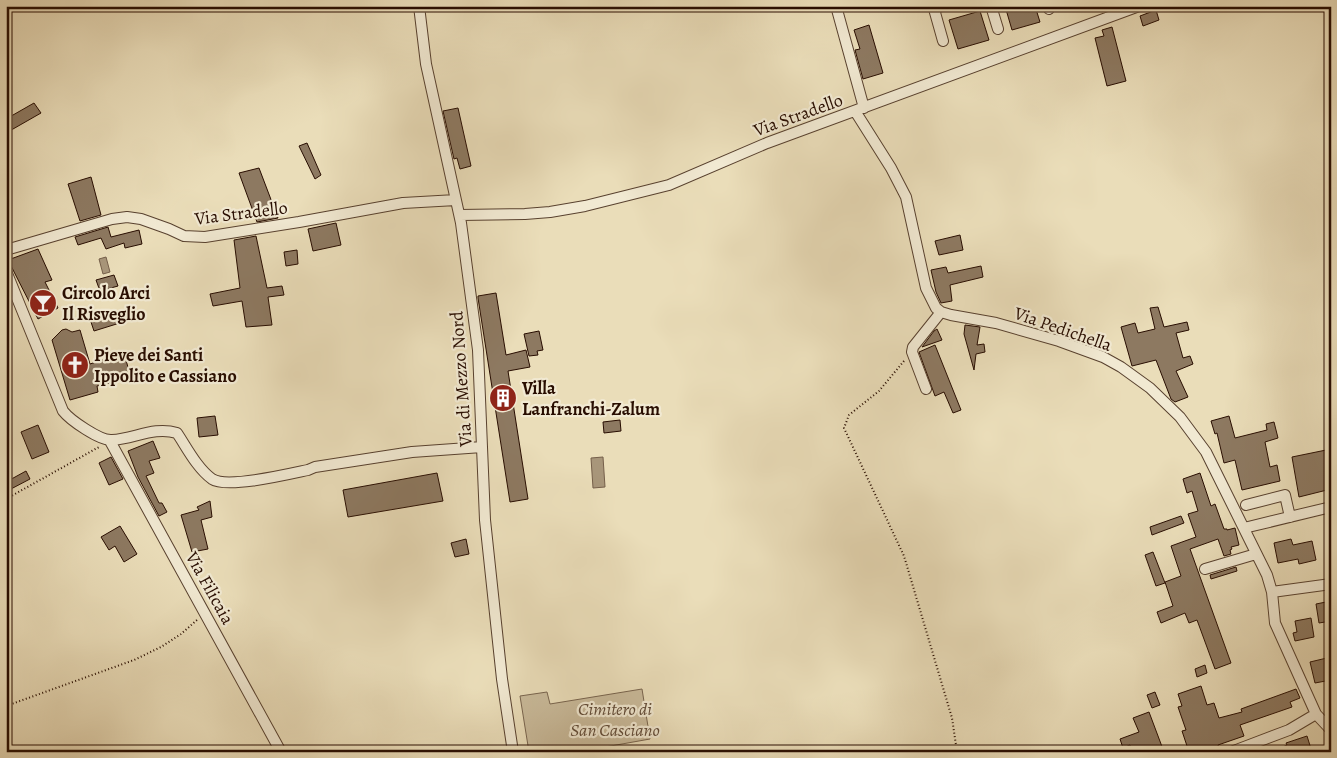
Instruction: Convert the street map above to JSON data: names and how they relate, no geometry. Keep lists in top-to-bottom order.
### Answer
{
  "streets": {
    "street": [
      "Via Stradello",
      "Via Pedichella",
      "Via di Mezzo Nord",
      "Via Filicaia"
    ]
  },
  "crossings": [
    ["Via Stradello", "Via di Mezzo Nord"]
  ],
  "parks": ["Cimitero di San Casciano"],
  "places": {
    "bar": ["Circolo Arci Il Risveglio"],
    "church": ["Pieve dei Santi Ippolito e Cassiano"],
    "building": ["Villa Lanfranchi-Zalum"]
  }
}
